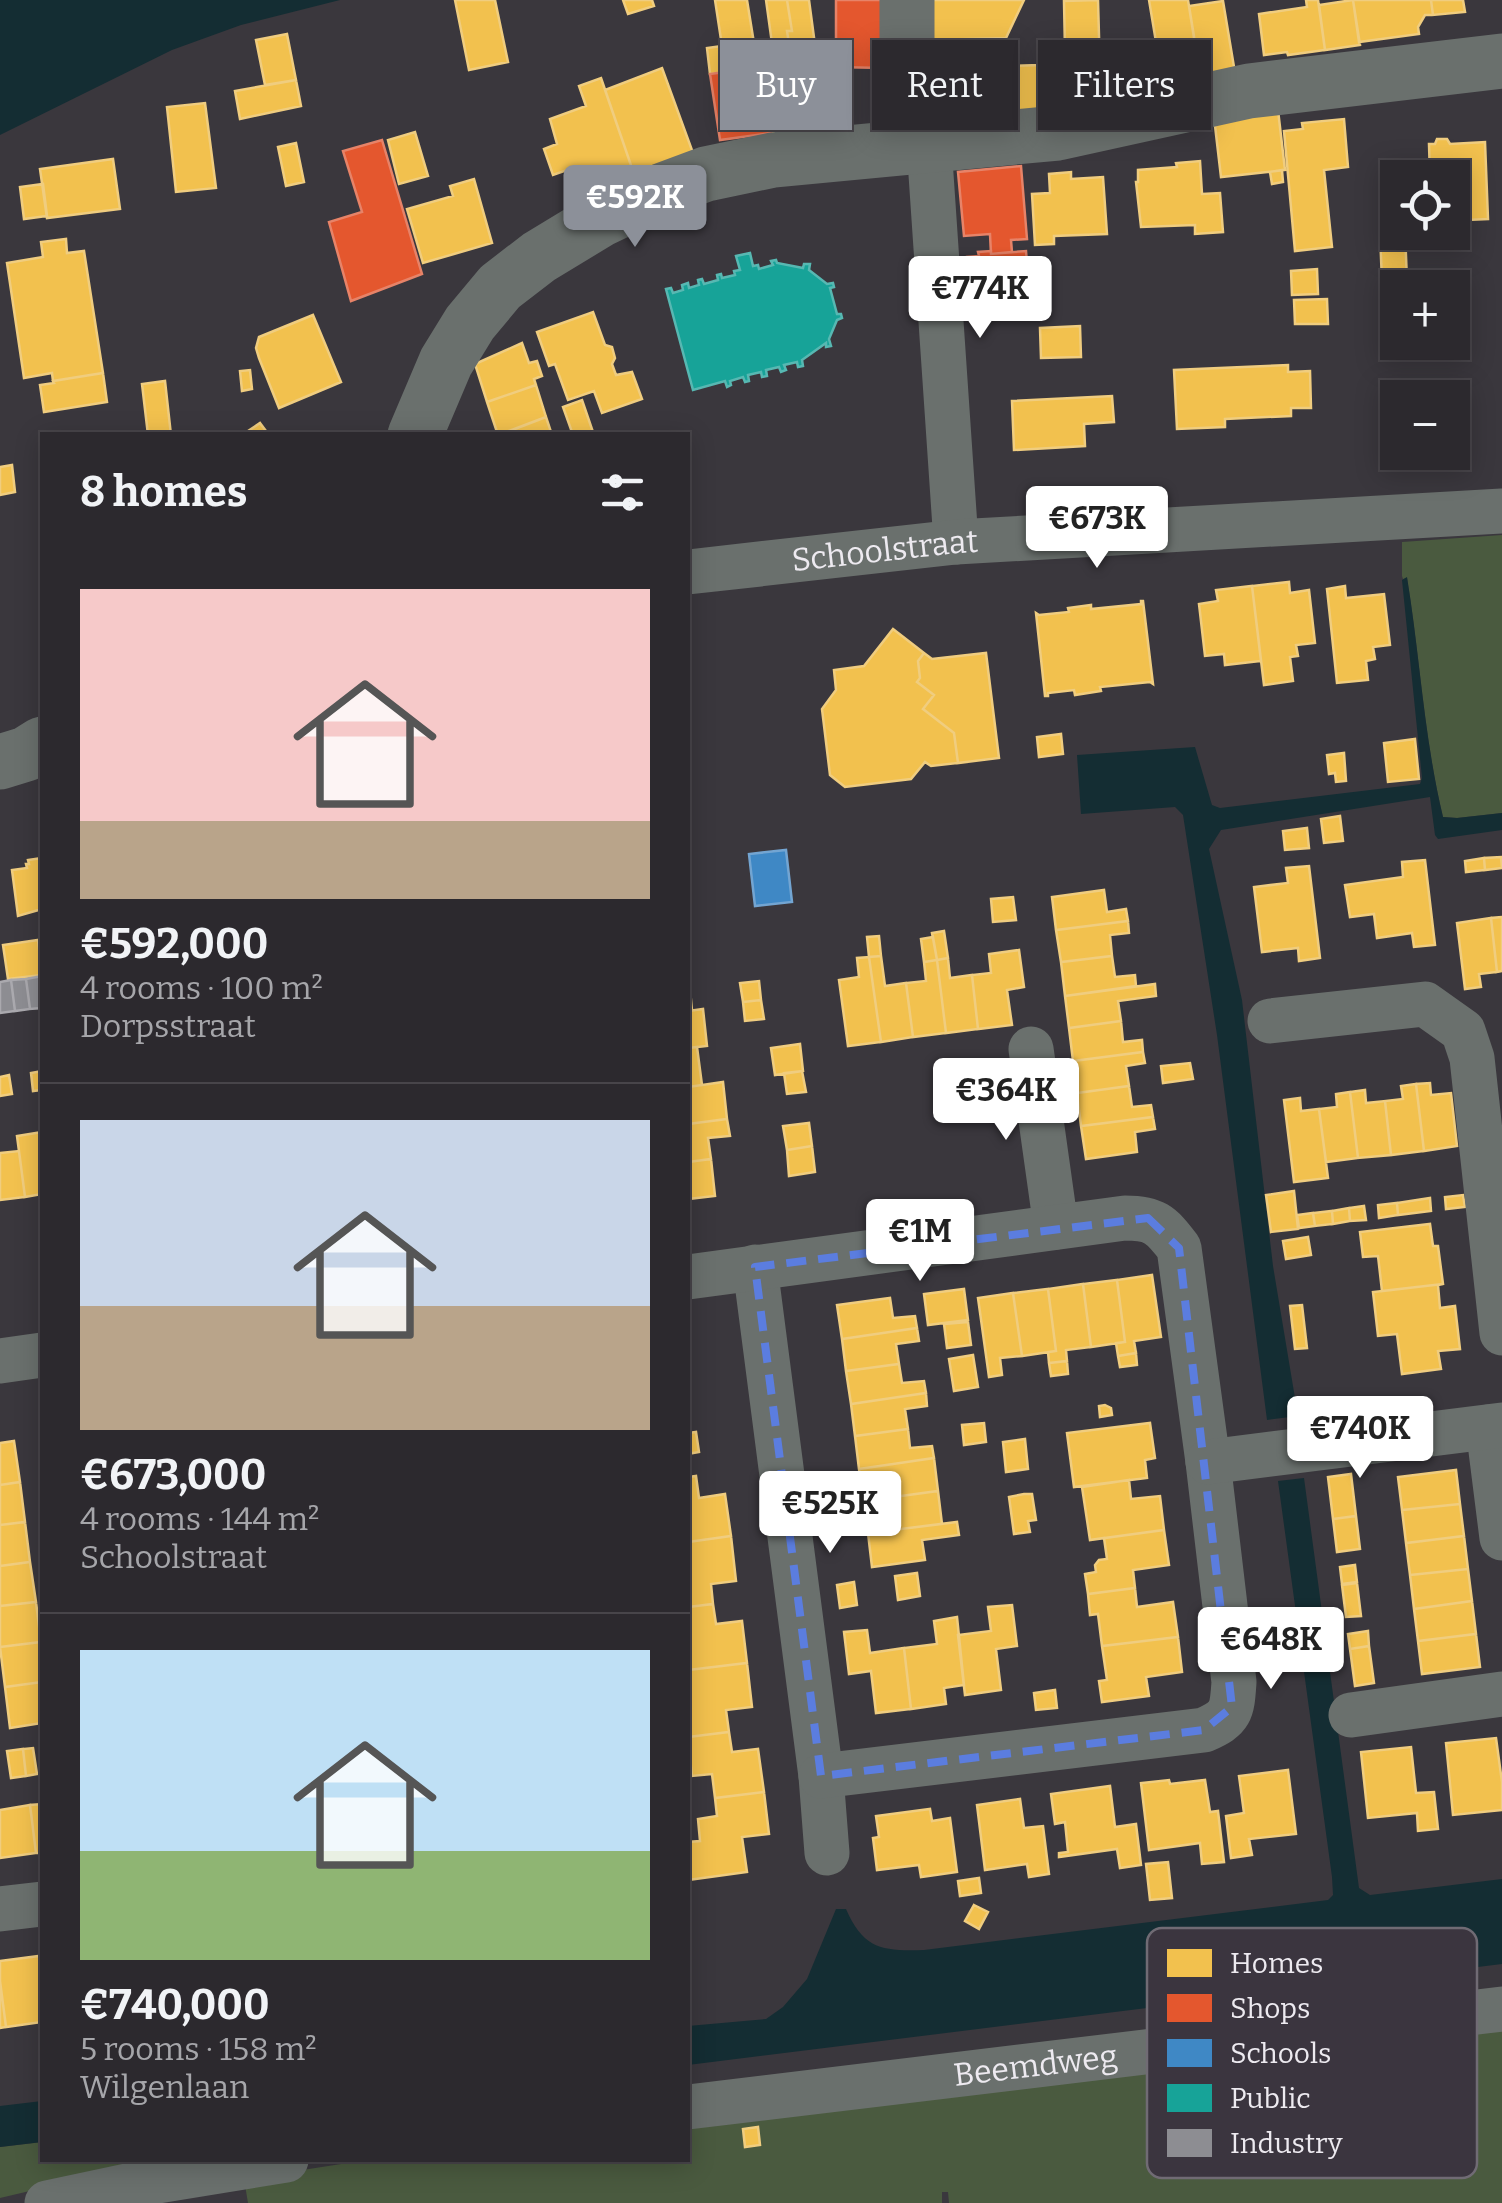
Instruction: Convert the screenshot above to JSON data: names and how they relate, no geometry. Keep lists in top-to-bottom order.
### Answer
{
  "streets": {
    "street": ["Schoolstraat", "Beemdweg"]
  },
  "legend": [
    "Homes",
    "Shops",
    "Schools",
    "Public",
    "Industry"
  ],
  "page": {
    "chip": ["Buy", "Rent", "Filters"],
    "map_buttons": ["+", "−"],
    "price": [
      "€592K",
      "€774K",
      "€673K",
      "€364K",
      "€1M",
      "€740K",
      "€525K",
      "€648K"
    ],
    "heading": "8 homes",
    "list": [
      {
        "name": "€592,000",
        "note": "4 rooms · 100 m² · Dorpsstraat"
      },
      {
        "name": "€673,000",
        "note": "4 rooms · 144 m² · Schoolstraat"
      },
      {
        "name": "€740,000",
        "note": "5 rooms · 158 m² · Wilgenlaan"
      }
    ]
  }
}
